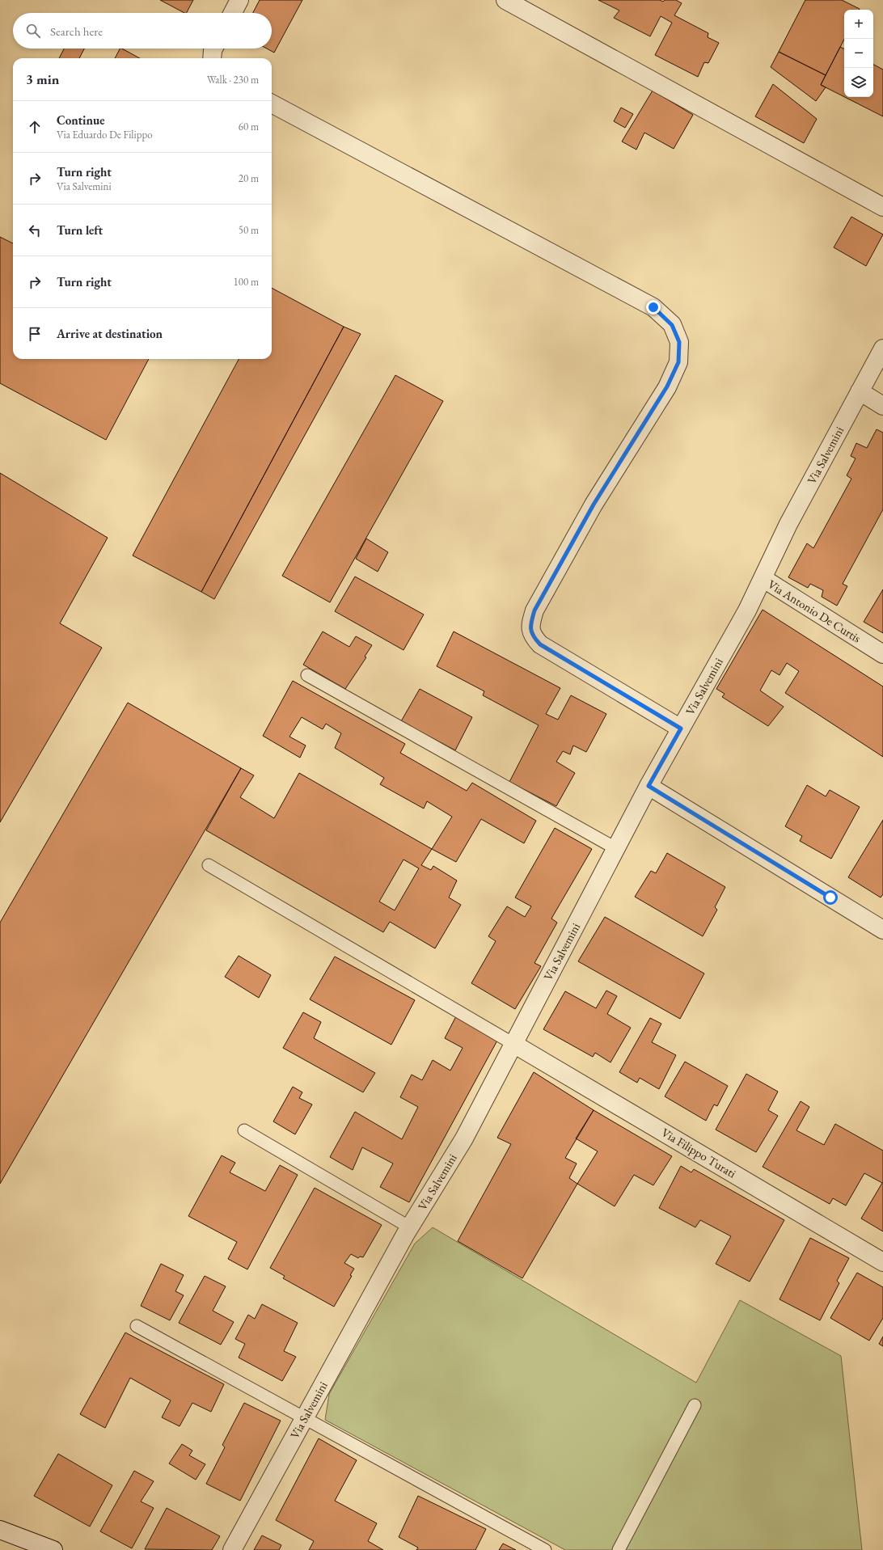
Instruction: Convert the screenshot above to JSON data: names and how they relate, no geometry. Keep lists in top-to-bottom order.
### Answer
{
  "streets": {
    "street": ["Via Salvemini", "Via Antonio De Curtis", "Via Filippo Turati"]
  },
  "crossings": [
    ["Via Salvemini", "Via Antonio De Curtis"],
    ["Via Salvemini", "Via Filippo Turati"]
  ],
  "page": {
    "map_buttons": ["+", "−"],
    "search": "Search here",
    "heading": ["3 min", "Walk · 230 m"],
    "list": [
      ["Continue", "Via Eduardo De Filippo", "60 m"],
      ["Turn right", "Via Salvemini", "20 m"],
      ["Turn left", "50 m"],
      ["Turn right", "100 m"],
      "Arrive at destination"
    ]
  }
}
